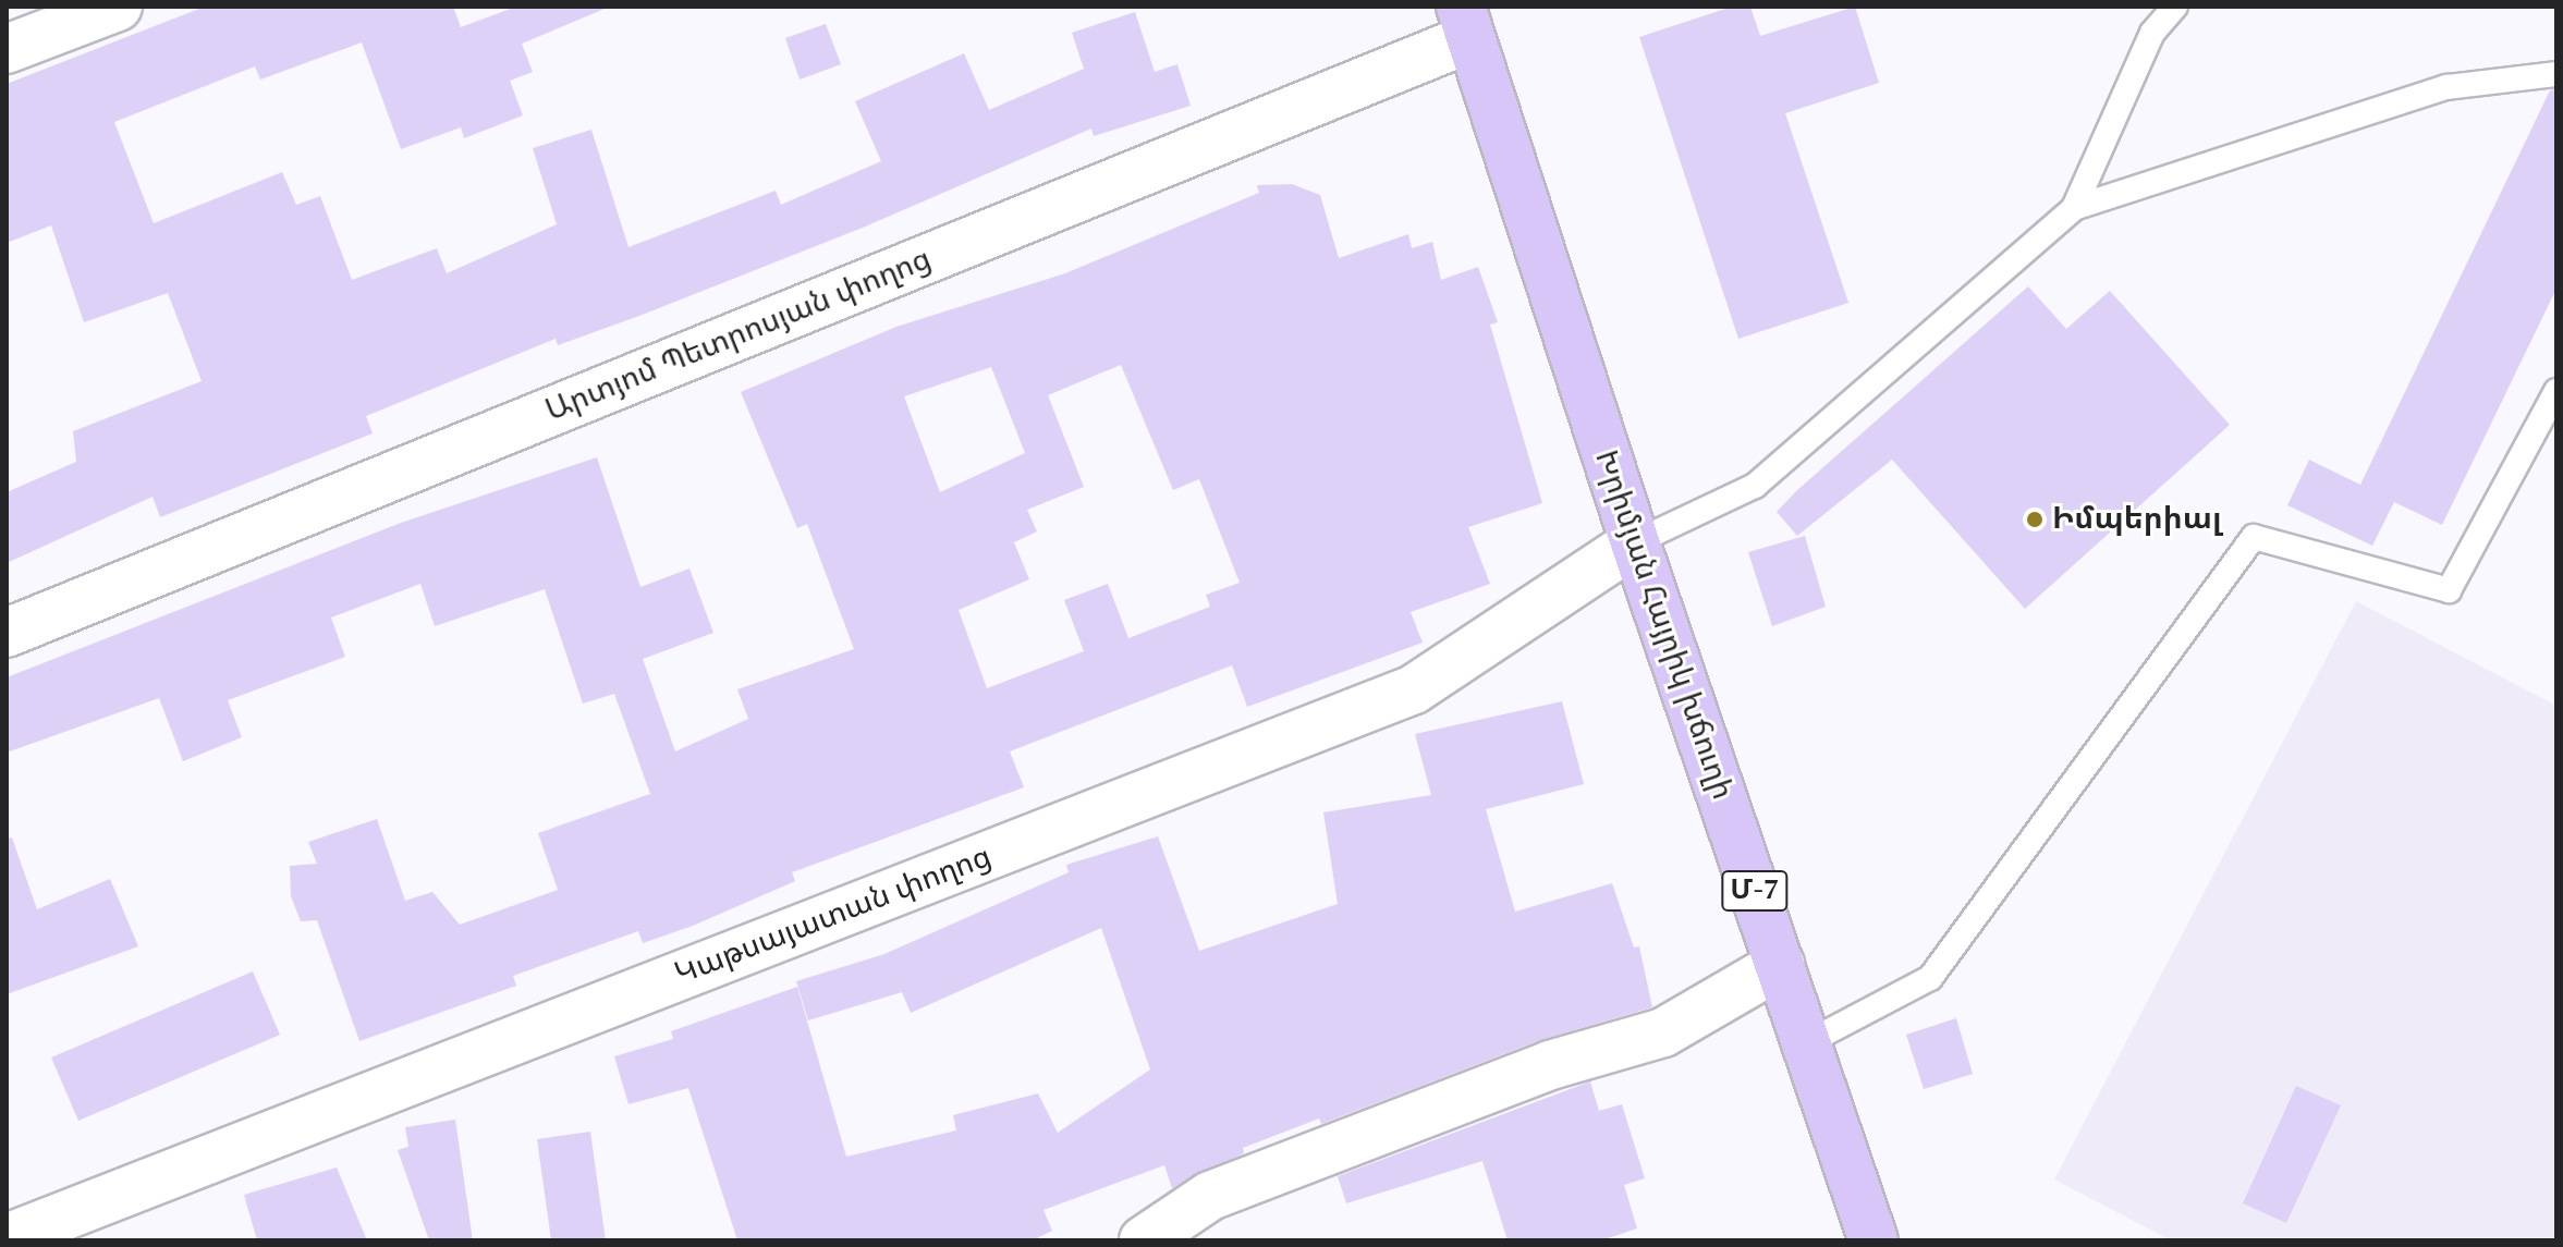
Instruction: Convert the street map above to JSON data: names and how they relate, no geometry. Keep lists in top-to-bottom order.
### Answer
{
  "streets": {
    "highway": ["Խրիմյան Հայրիկ խճուղի", "Մ-7"],
    "street": ["Արտյոմ Պետրոսյան փողոց", "Կաթսայատան փողոց"]
  },
  "crossings": [
    ["Արտյոմ Պետրոսյան փողոց", "Խրիմյան Հայրիկ խճուղի"],
    ["Խրիմյան Հայրիկ խճուղի", "Կաթսայատան փողոց"]
  ],
  "places": ["Իմպերիալ"]
}
